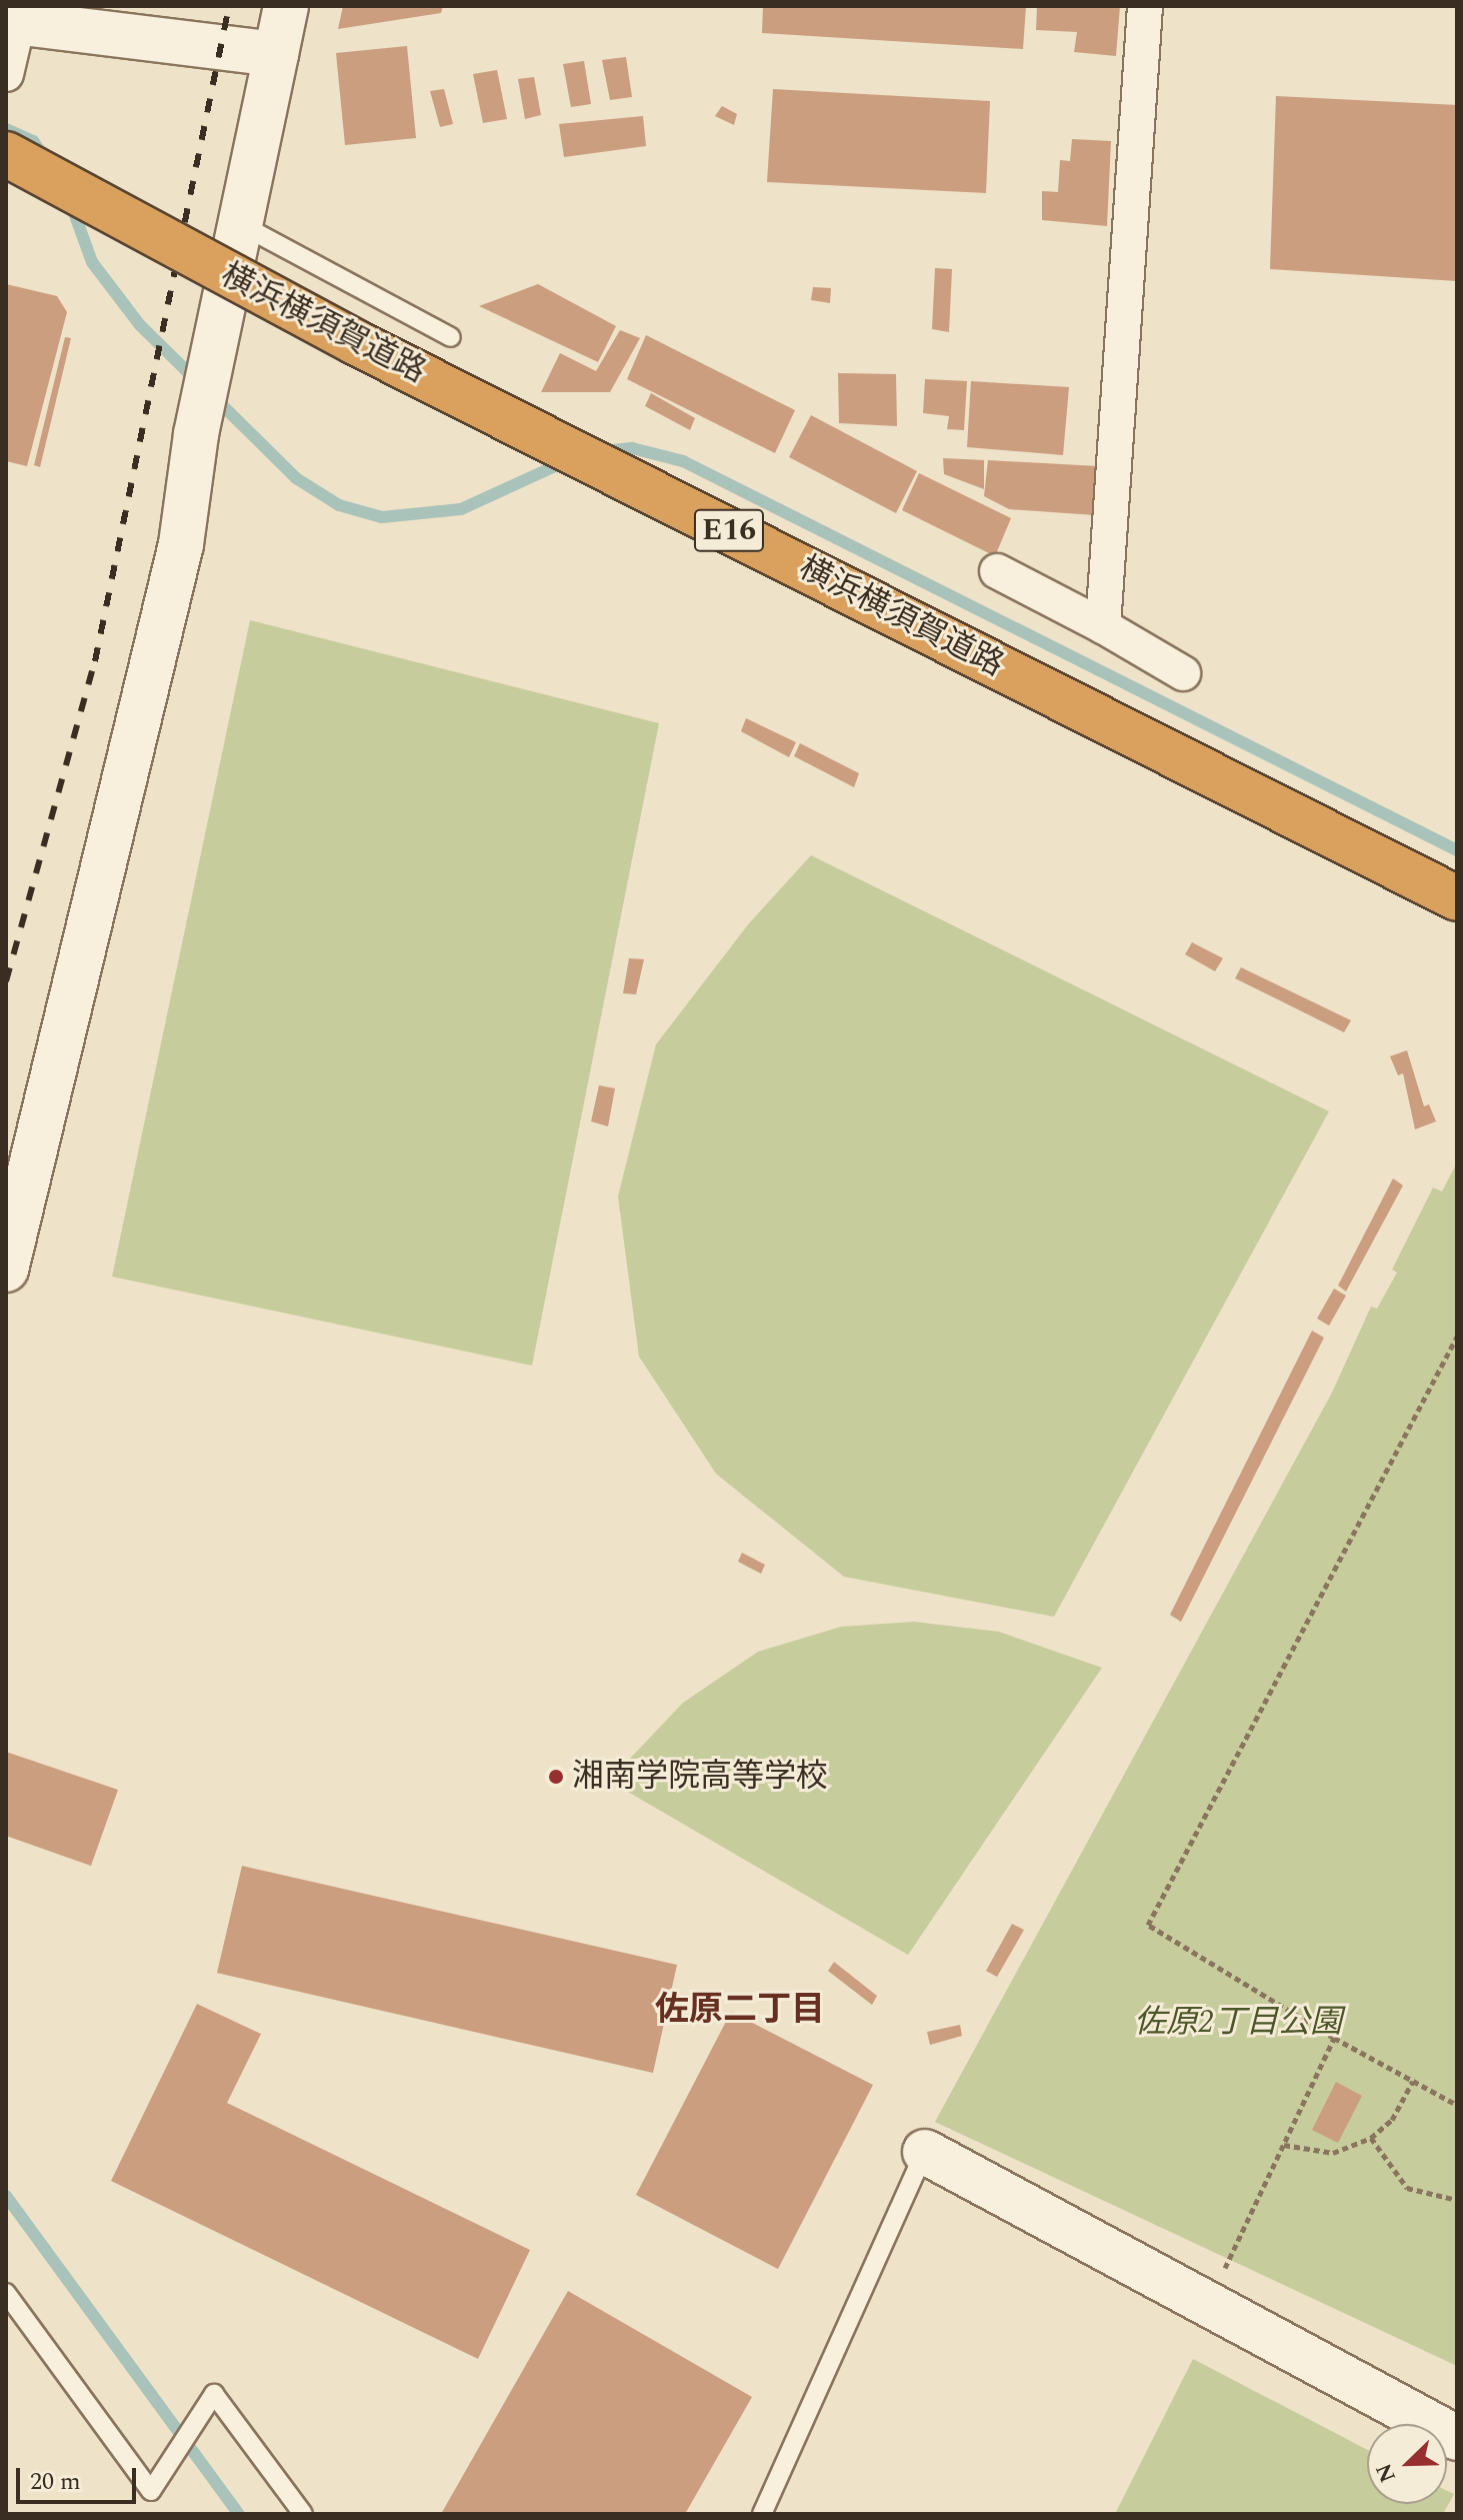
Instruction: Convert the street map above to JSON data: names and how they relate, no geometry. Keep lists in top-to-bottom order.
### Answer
{
  "streets": {
    "highway": ["横浜横須賀道路", "E16"]
  },
  "districts": ["佐原二丁目"],
  "parks": ["佐原2丁目公園"],
  "places": ["湘南学院高等学校"],
  "scale_bar": "20 m",
  "north": "bottom left"
}
